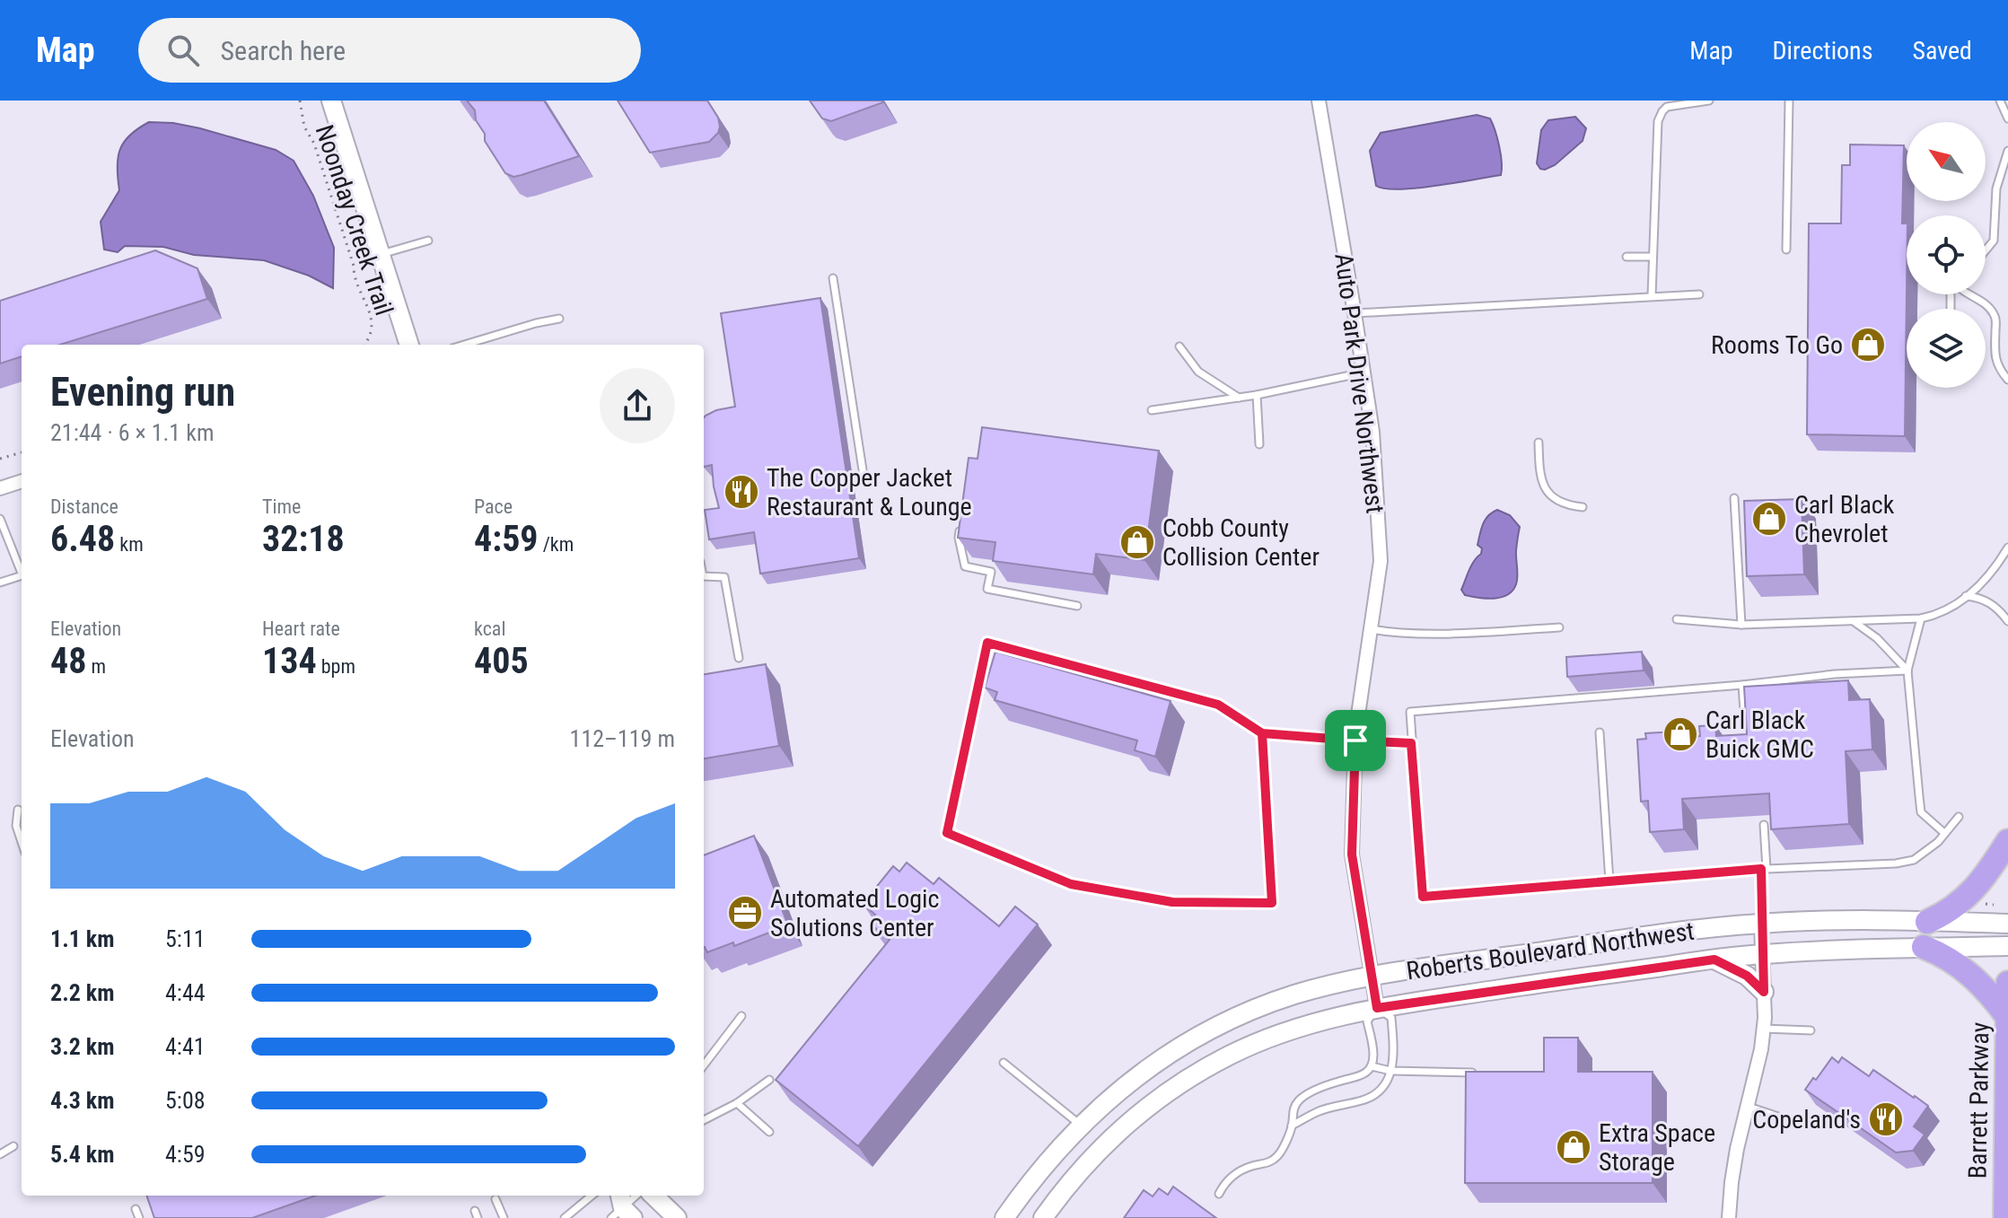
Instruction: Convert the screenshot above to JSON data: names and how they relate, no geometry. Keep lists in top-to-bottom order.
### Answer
{
  "streets": {
    "highway": ["Barrett Parkway"],
    "street": ["Auto Park Drive Northwest", "Roberts Boulevard Northwest"],
    "path": ["Noonday Creek Trail"]
  },
  "crossings": [
    ["Auto Park Drive Northwest", "Roberts Boulevard Northwest"]
  ],
  "places": {
    "shop": [
      "Rooms To Go",
      "Carl Black Chevrolet",
      "Cobb County Collision Center",
      "Carl Black Buick GMC",
      "Extra Space Storage"
    ],
    "restaurant": ["The Copper Jacket Restaurant & Lounge", "Copeland's"],
    "office": ["Automated Logic Solutions Center"]
  },
  "north": "top left",
  "page": {
    "header": "Map",
    "search": "Search here",
    "nav": ["Map", "Directions", "Saved"],
    "heading": ["Evening run", "21:44 · 6 × 1.1 km"],
    "stats": [
      ["Distance", "6.48 km"],
      ["Time", "32:18"],
      ["Pace", "4:59 /km"],
      ["Elevation", "48 m"],
      ["Heart rate", "134 bpm"],
      ["kcal", "405"]
    ],
    "chart": ["Elevation", "112–119 m"],
    "list": [
      {
        "name": "1.1 km",
        "note": "5:11"
      },
      {
        "name": "2.2 km",
        "note": "4:44"
      },
      {
        "name": "3.2 km",
        "note": "4:41"
      },
      {
        "name": "4.3 km",
        "note": "5:08"
      },
      {
        "name": "5.4 km",
        "note": "4:59"
      }
    ]
  }
}
